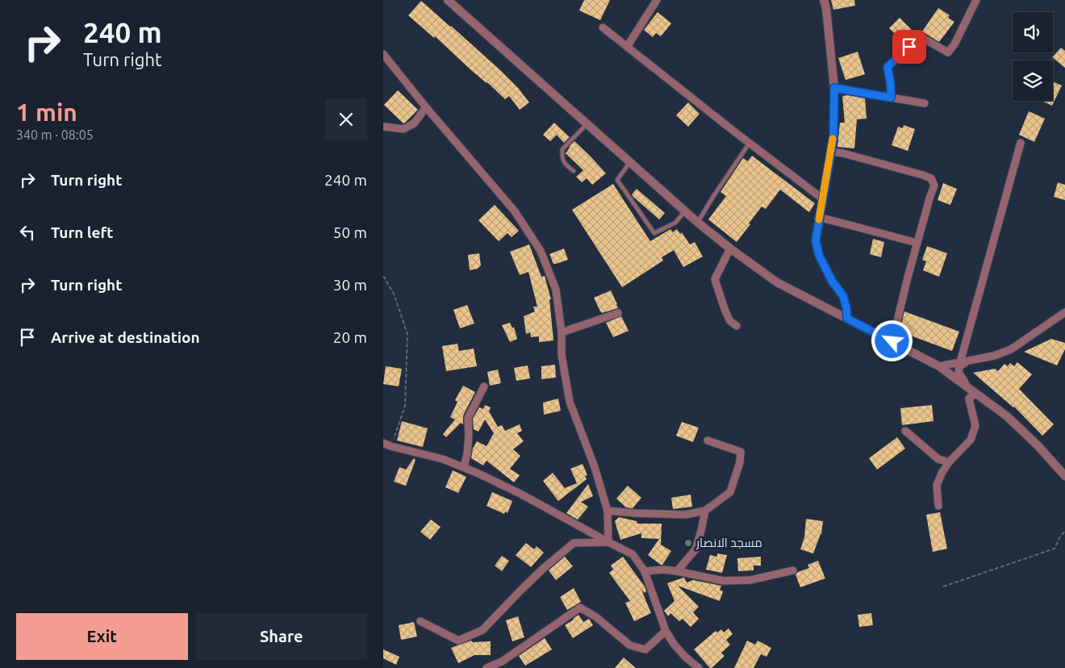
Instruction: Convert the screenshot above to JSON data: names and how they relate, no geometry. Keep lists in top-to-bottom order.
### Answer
{
  "places": ["مسجد الانصار"],
  "page": {
    "turn": ["240 m", "Turn right"],
    "heading": ["1 min", "340 m · 08:05"],
    "list": [
      {
        "name": "Turn right",
        "value": "240 m"
      },
      {
        "name": "Turn left",
        "value": "50 m"
      },
      {
        "name": "Turn right",
        "value": "30 m"
      },
      {
        "name": "Arrive at destination",
        "value": "20 m"
      }
    ],
    "buttons": ["Exit", "Share"]
  }
}
